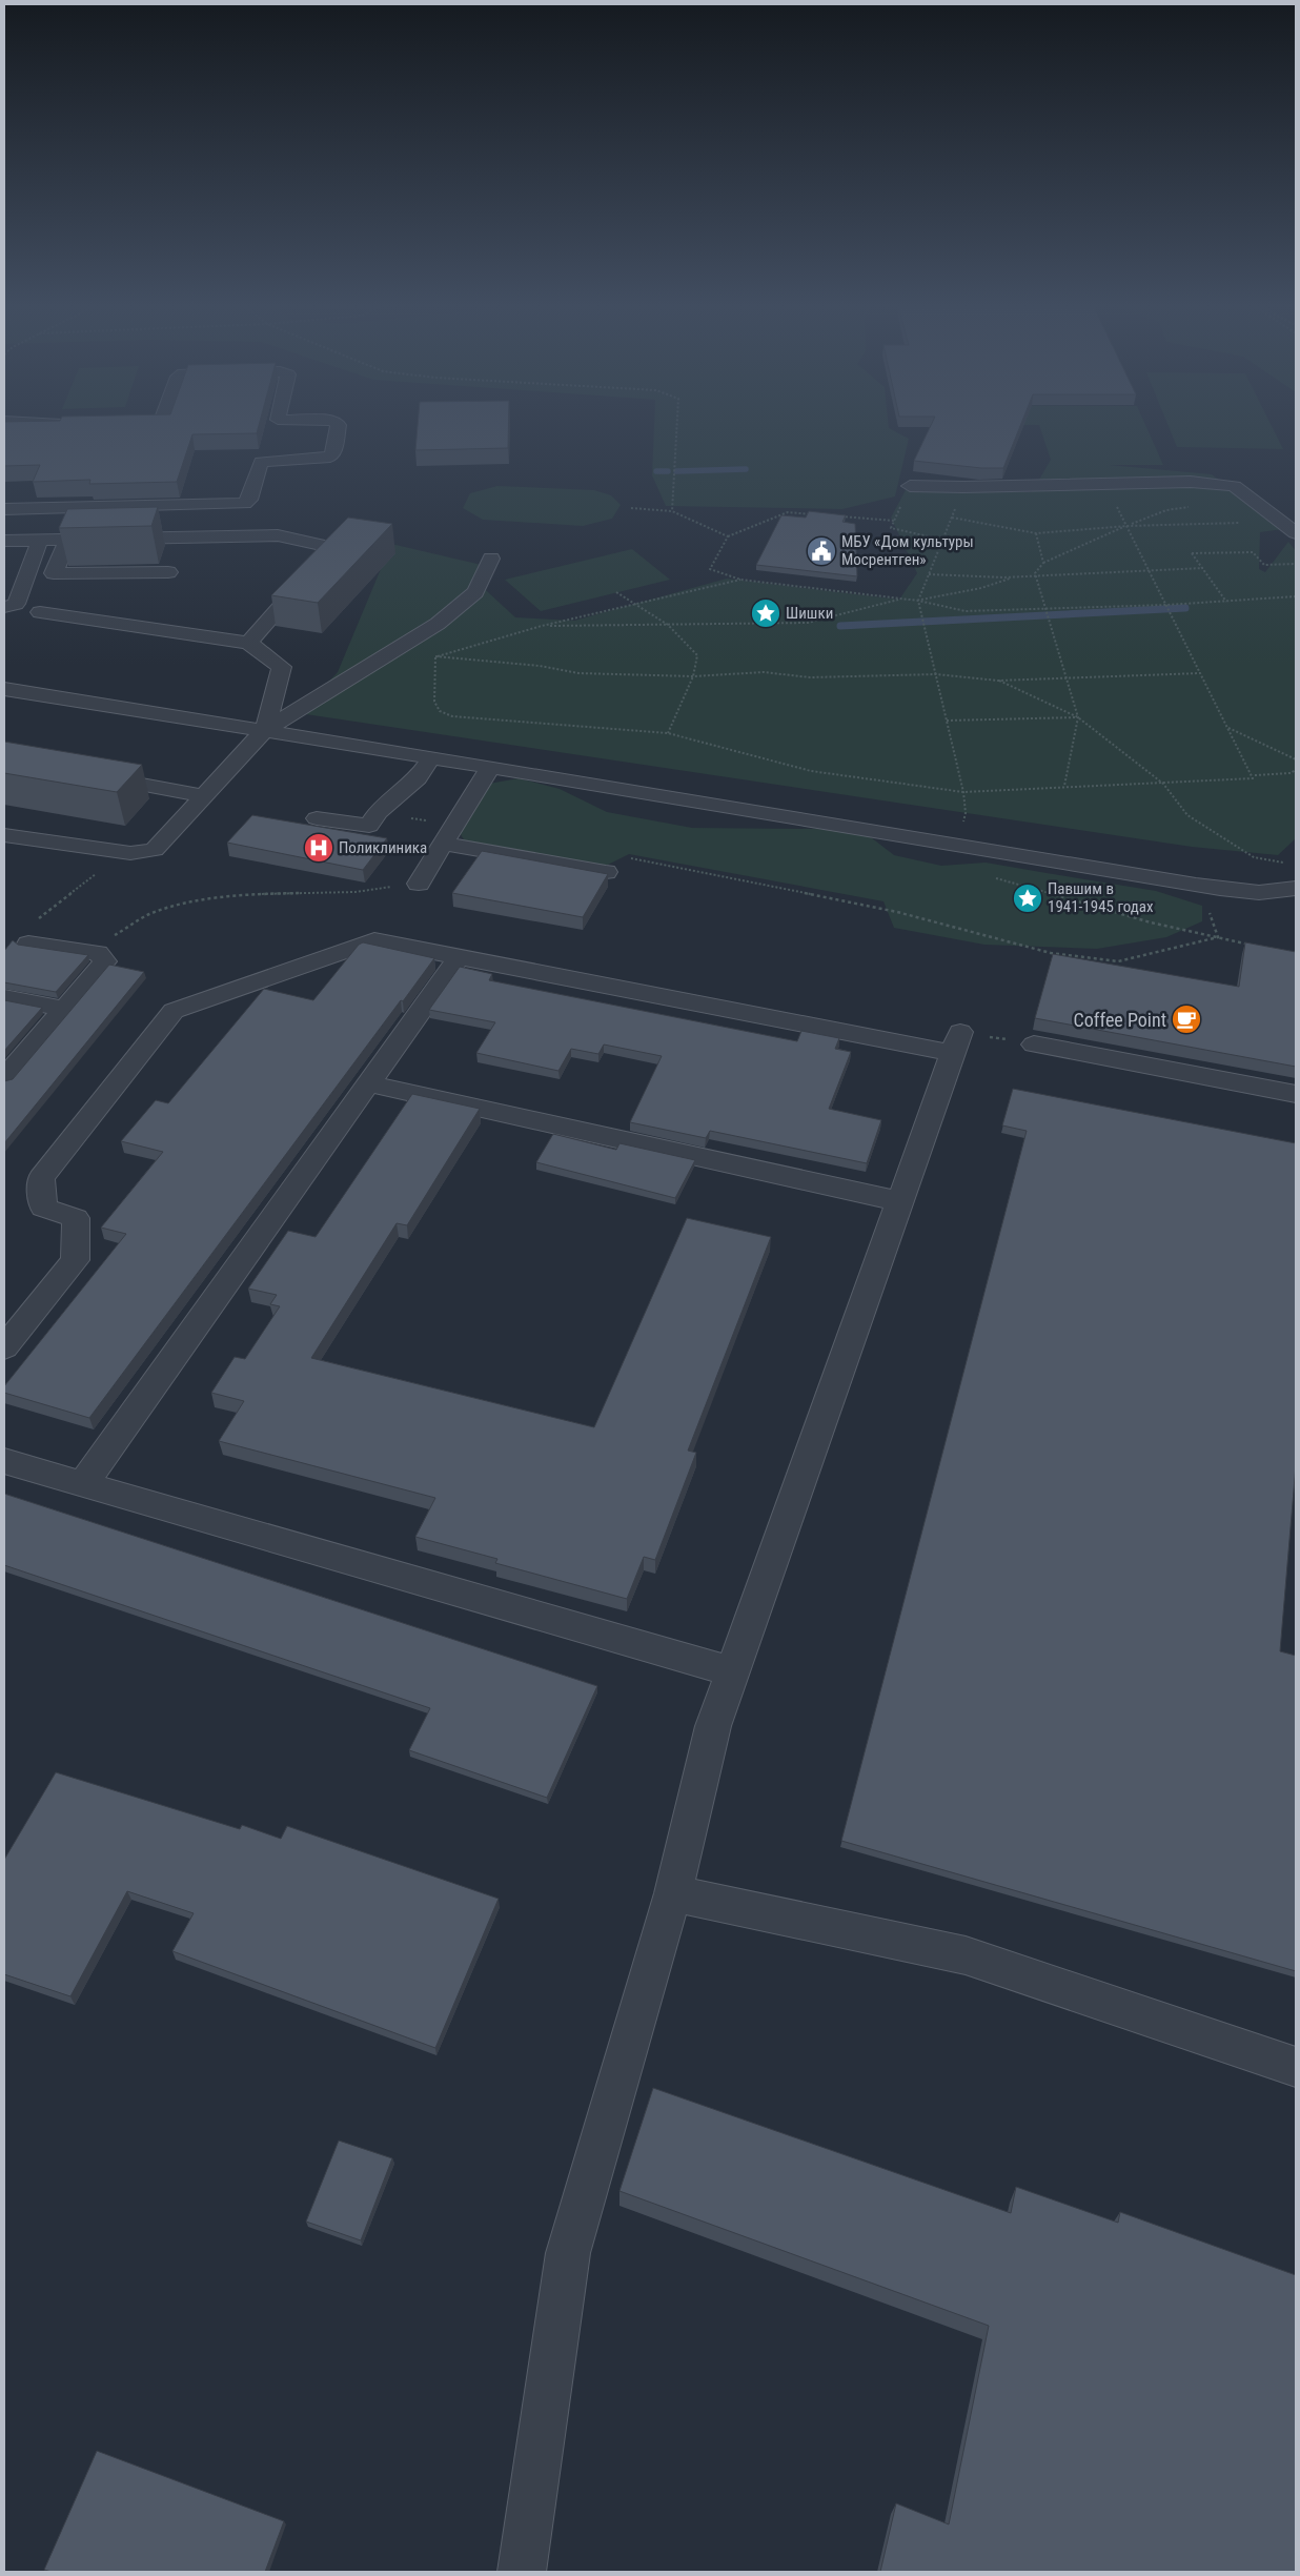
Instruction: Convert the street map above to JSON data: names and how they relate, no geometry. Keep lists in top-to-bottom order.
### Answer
{
  "places": {
    "public building": ["МБУ «Дом культуры Мосрентген»"],
    "place": ["Шишки", "Павшим в 1941-1945 годах"],
    "hospital": ["Поликлиника"],
    "cafe": ["Coffee Point"]
  }
}
